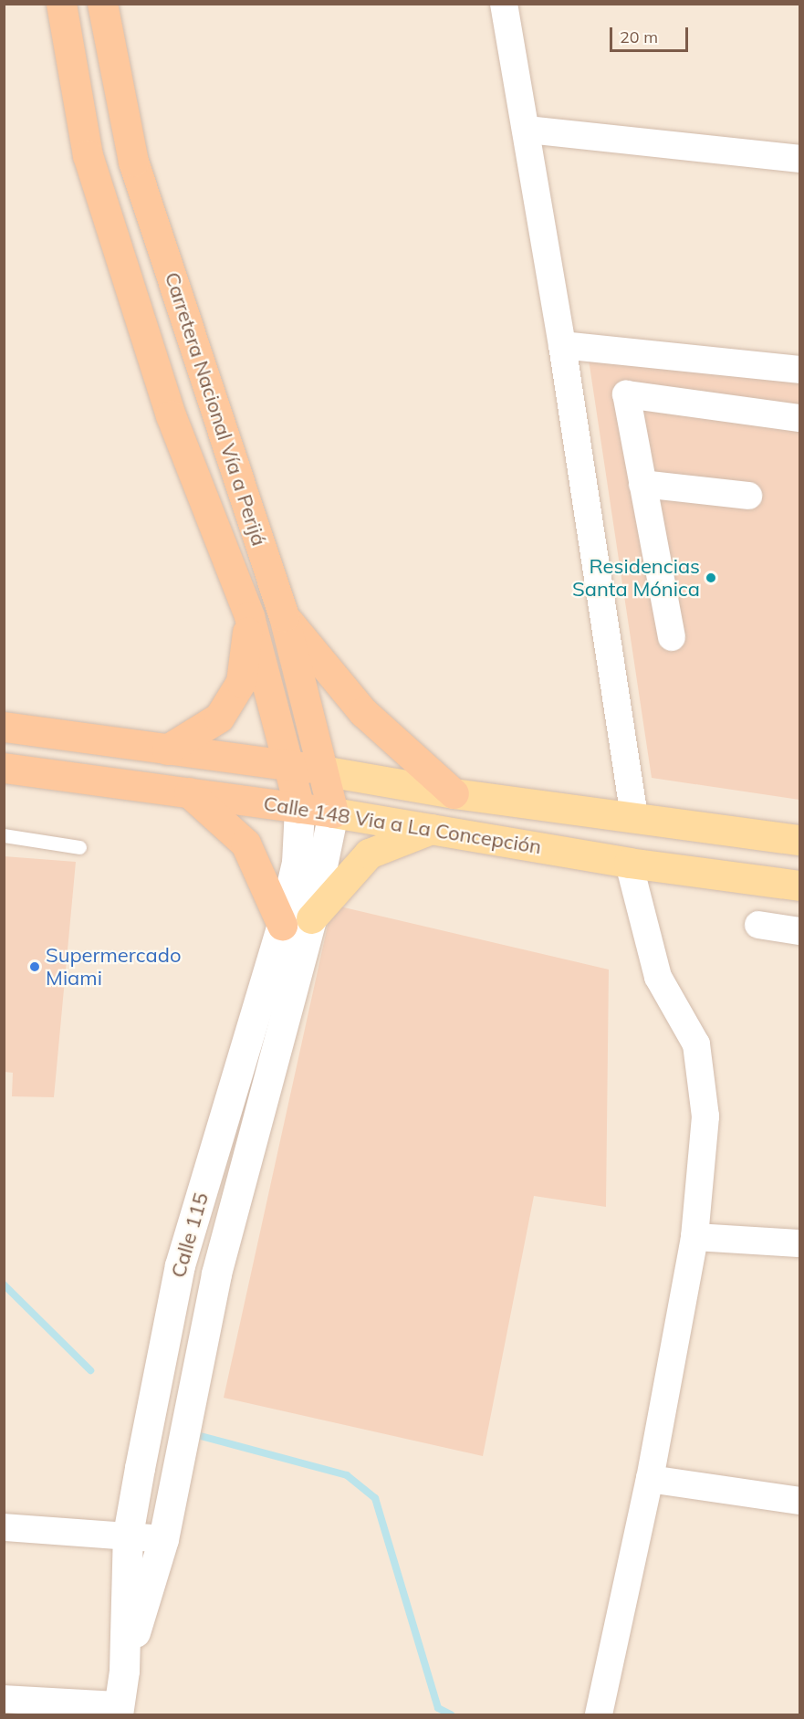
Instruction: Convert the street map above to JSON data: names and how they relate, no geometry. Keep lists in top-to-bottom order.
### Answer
{
  "streets": {
    "highway": ["Carretera Nacional Vía a Perijá", "Calle 148 Via a La Concepción"],
    "street": ["Calle 115"]
  },
  "crossings": [
    ["Carretera Nacional Vía a Perijá", "Calle 148 Via a La Concepción"],
    ["Carretera Nacional Vía a Perijá", "Calle 115"],
    ["Calle 148 Via a La Concepción", "Calle 115"]
  ],
  "places": ["Residencias Santa Mónica", "Supermercado Miami"],
  "scale_bar": "20 m"
}
